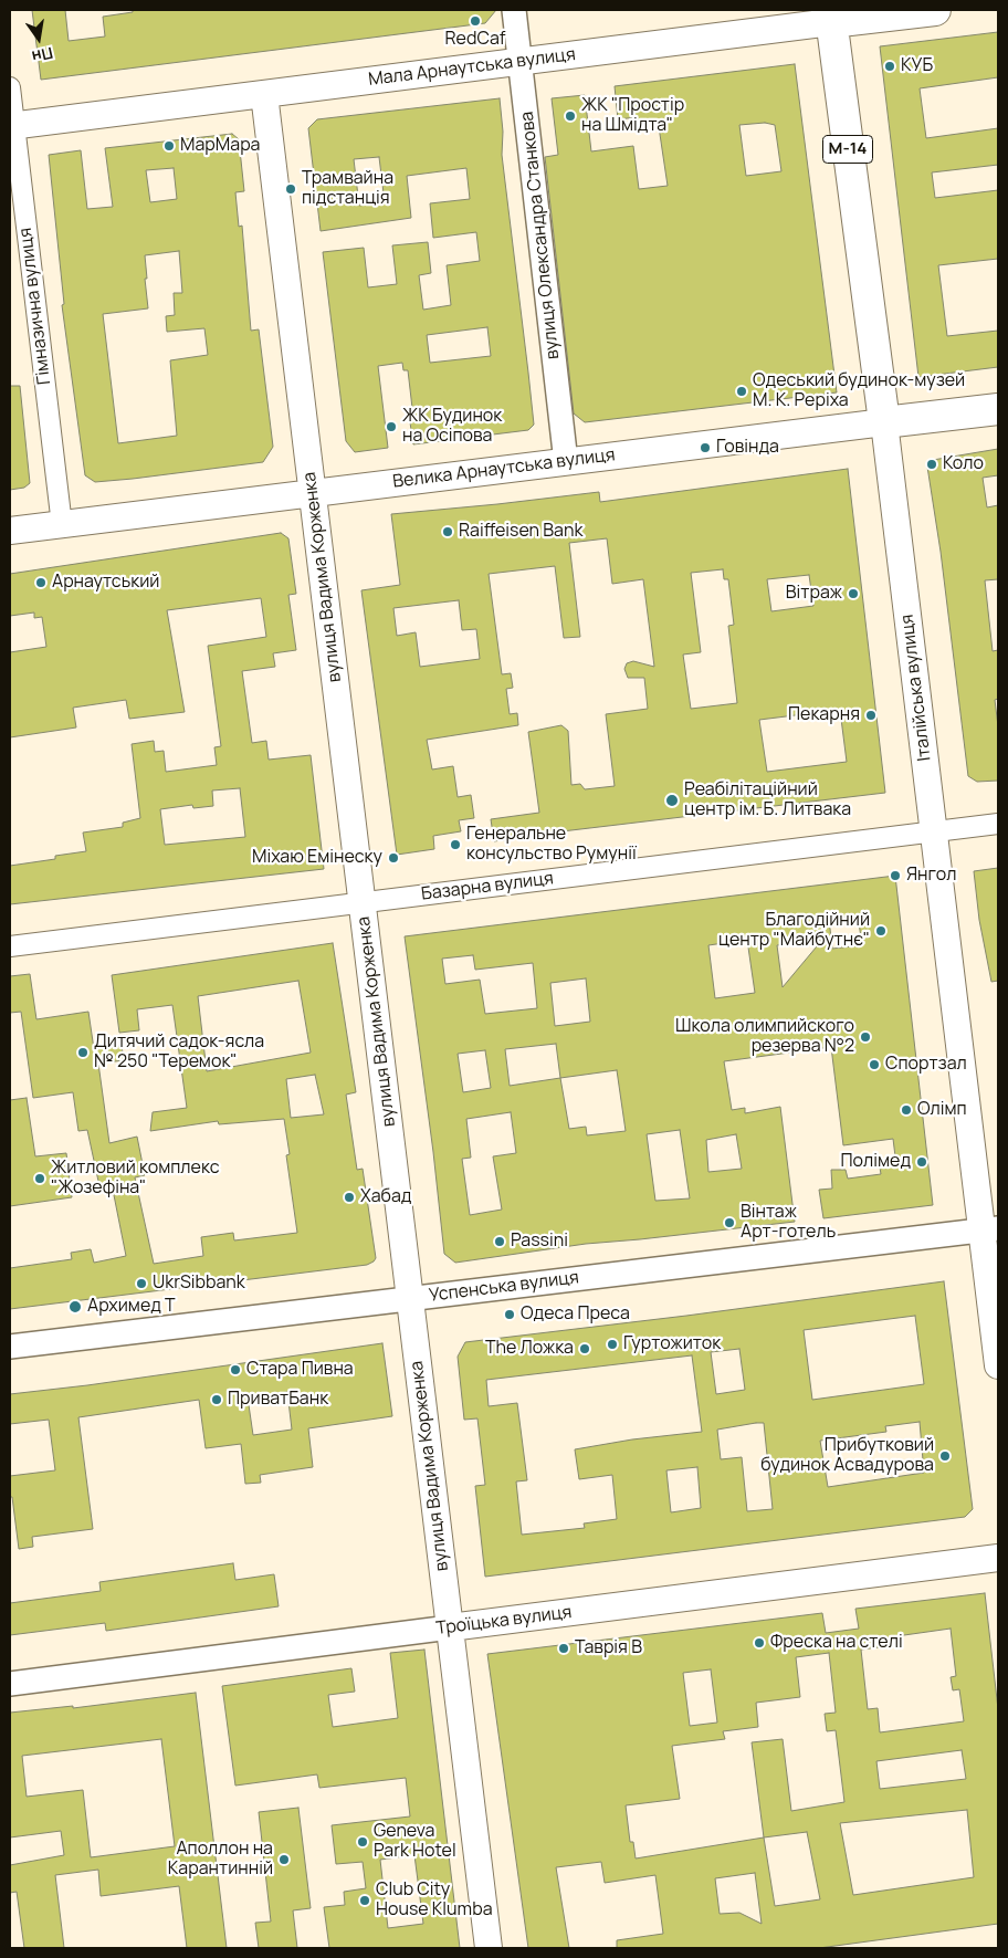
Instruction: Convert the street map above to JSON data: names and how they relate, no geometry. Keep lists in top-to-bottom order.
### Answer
{
  "streets": {
    "main road": [
      "Мала Арнаутська вулиця",
      "М-14",
      "Велика Арнаутська вулиця",
      "вулиця Вадима Корженка",
      "Італійська вулиця",
      "Троїцька вулиця"
    ],
    "street": [
      "вулиця Олександра Станкова",
      "Гімназична вулиця",
      "Базарна вулиця",
      "Успенська вулиця"
    ]
  },
  "crossings": [
    ["Мала Арнаутська вулиця", "вулиця Олександра Станкова"],
    ["Мала Арнаутська вулиця", "Гімназична вулиця"],
    ["Мала Арнаутська вулиця", "вулиця Вадима Корженка"],
    ["Мала Арнаутська вулиця", "Італійська вулиця"],
    ["вулиця Олександра Станкова", "Велика Арнаутська вулиця"],
    ["Гімназична вулиця", "Велика Арнаутська вулиця"],
    ["Велика Арнаутська вулиця", "вулиця Вадима Корженка"],
    ["Велика Арнаутська вулиця", "Італійська вулиця"],
    ["вулиця Вадима Корженка", "Базарна вулиця"],
    ["вулиця Вадима Корженка", "Успенська вулиця"],
    ["вулиця Вадима Корженка", "Троїцька вулиця"],
    ["Італійська вулиця", "Базарна вулиця"],
    ["Італійська вулиця", "Успенська вулиця"]
  ],
  "places": [
    "RedCaf",
    "КУБ",
    "ЖК \"Простір на Шмідта\"",
    "МарМара",
    "Трамвайна підстанція",
    "Одеський будинок-музей М. К. Реріха",
    "ЖК Будинок на Осіпова",
    "Говінда",
    "Коло",
    "Raiffeisen Bank",
    "Арнаутський",
    "Вітраж",
    "Пекарня",
    "Реабілітаційний центр ім. Б. Литвака",
    "Генеральне консульство Румунії",
    "Міхаю Емінеску",
    "Янгол",
    "Благодійний центр \"Майбутнє\"",
    "Школа олимпийского резерва N°2",
    "Дитячий садок-ясла № 250 \"Теремок\"",
    "Спортзал",
    "Олімп",
    "Полімед",
    "Житловий комплекс \"Жозефіна\"",
    "Хабад",
    "Вінтаж Арт-готель",
    "Passini",
    "UkrSibbank",
    "Архимед Т",
    "Одеса Преса",
    "Гуртожиток",
    "The Ложка",
    "Стара Пивна",
    "ПриватБанк",
    "Прибутковий будинок Асвадурова",
    "Фреска на стелі",
    "Таврія В",
    "Geneva Park Hotel",
    "Аполлон на Карантинній",
    "Club City House Klumba"
  ],
  "north": "bottom"
}
